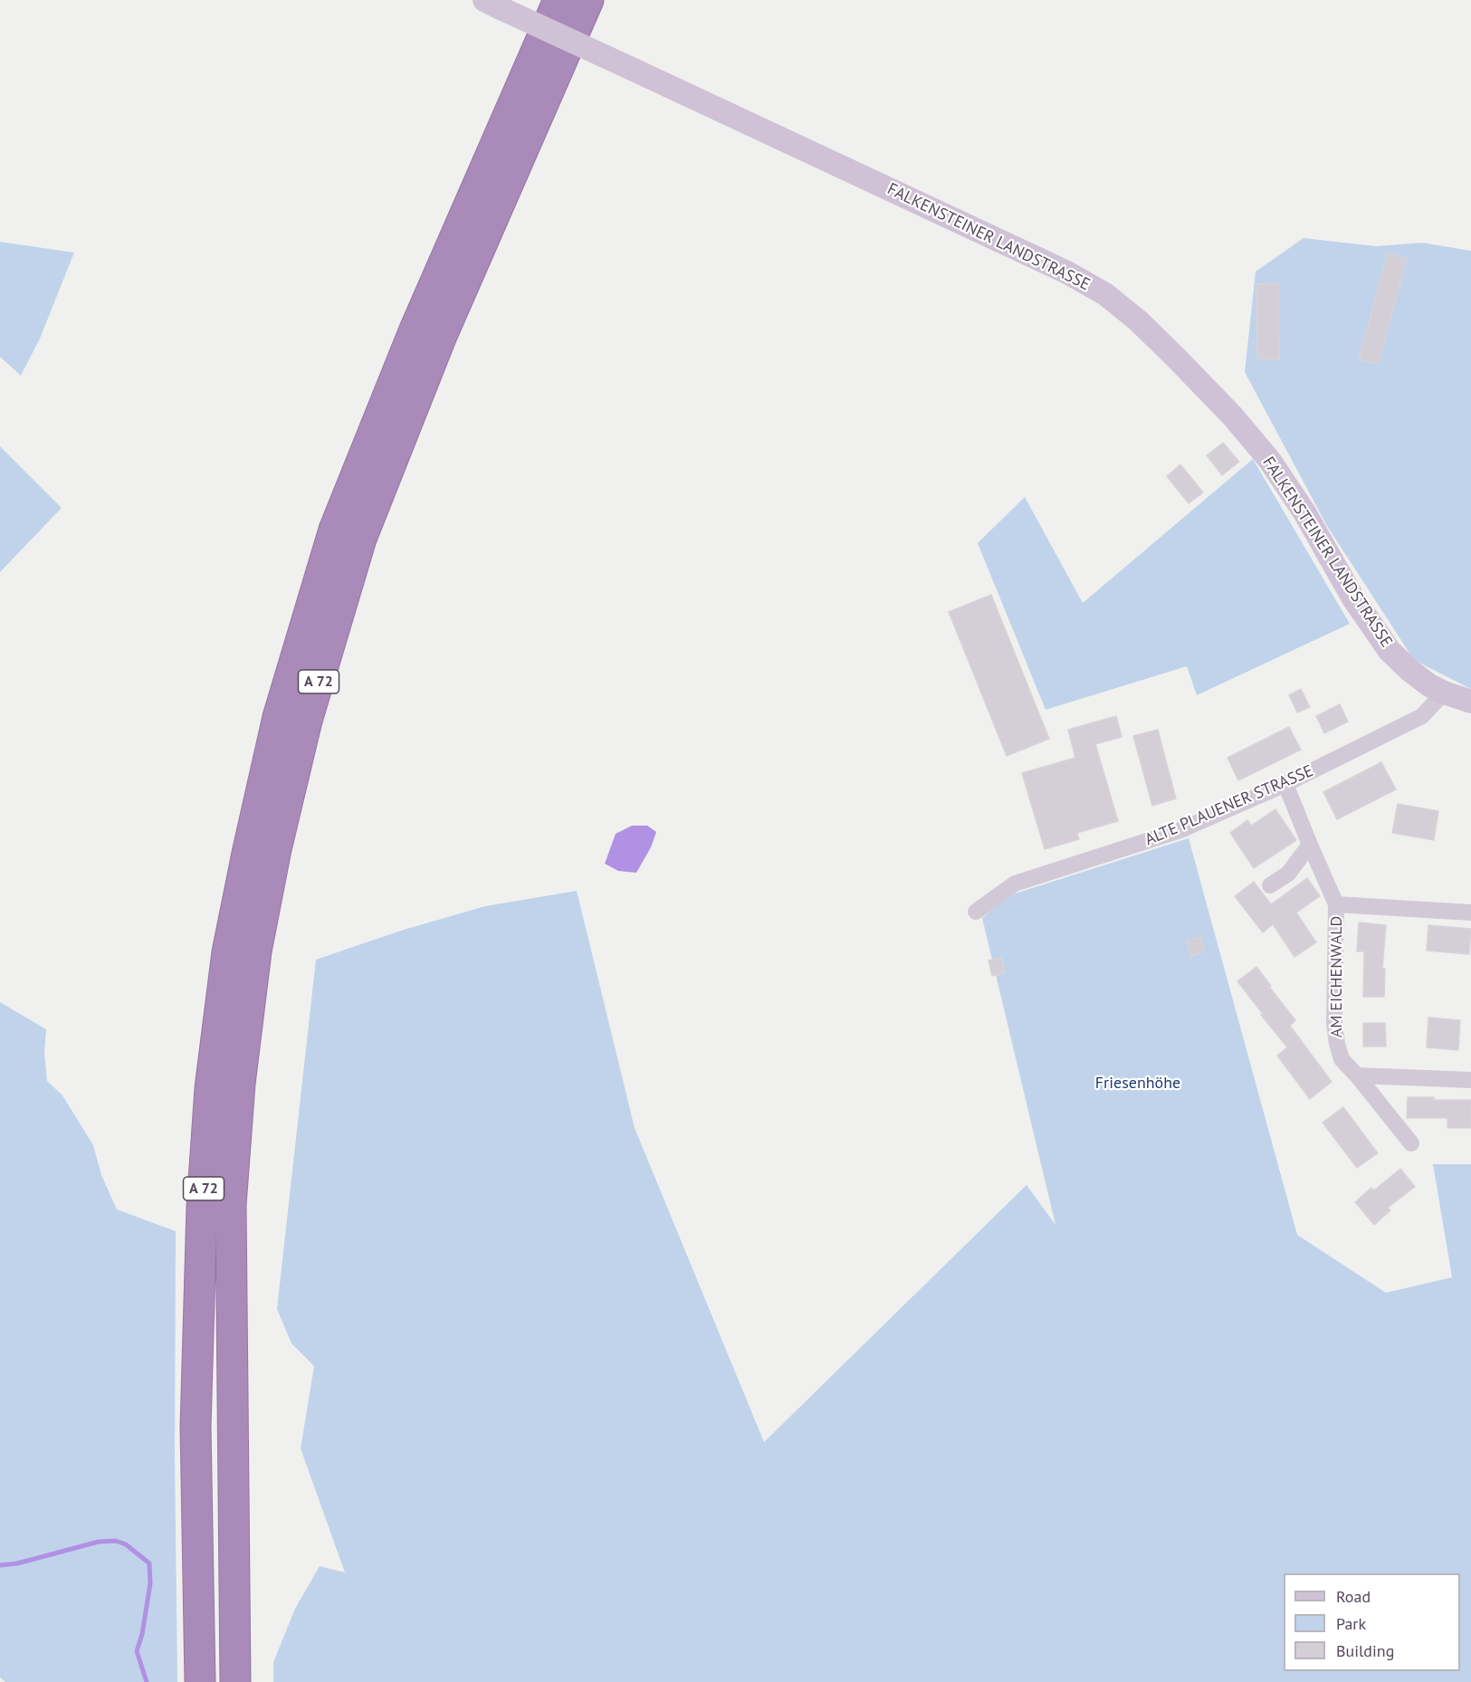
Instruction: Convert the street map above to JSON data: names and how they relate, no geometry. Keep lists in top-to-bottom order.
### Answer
{
  "streets": {
    "highway": ["A 72"],
    "main road": ["FALKENSTEINER LANDSTRASSE"],
    "street": ["ALTE PLAUENER STRASSE", "AM EICHENWALD"]
  },
  "crossings": [
    ["FALKENSTEINER LANDSTRASSE", "ALTE PLAUENER STRASSE"],
    ["ALTE PLAUENER STRASSE", "AM EICHENWALD"]
  ],
  "parks": ["Friesenhöhe"],
  "legend": ["Road", "Park", "Building"]
}
